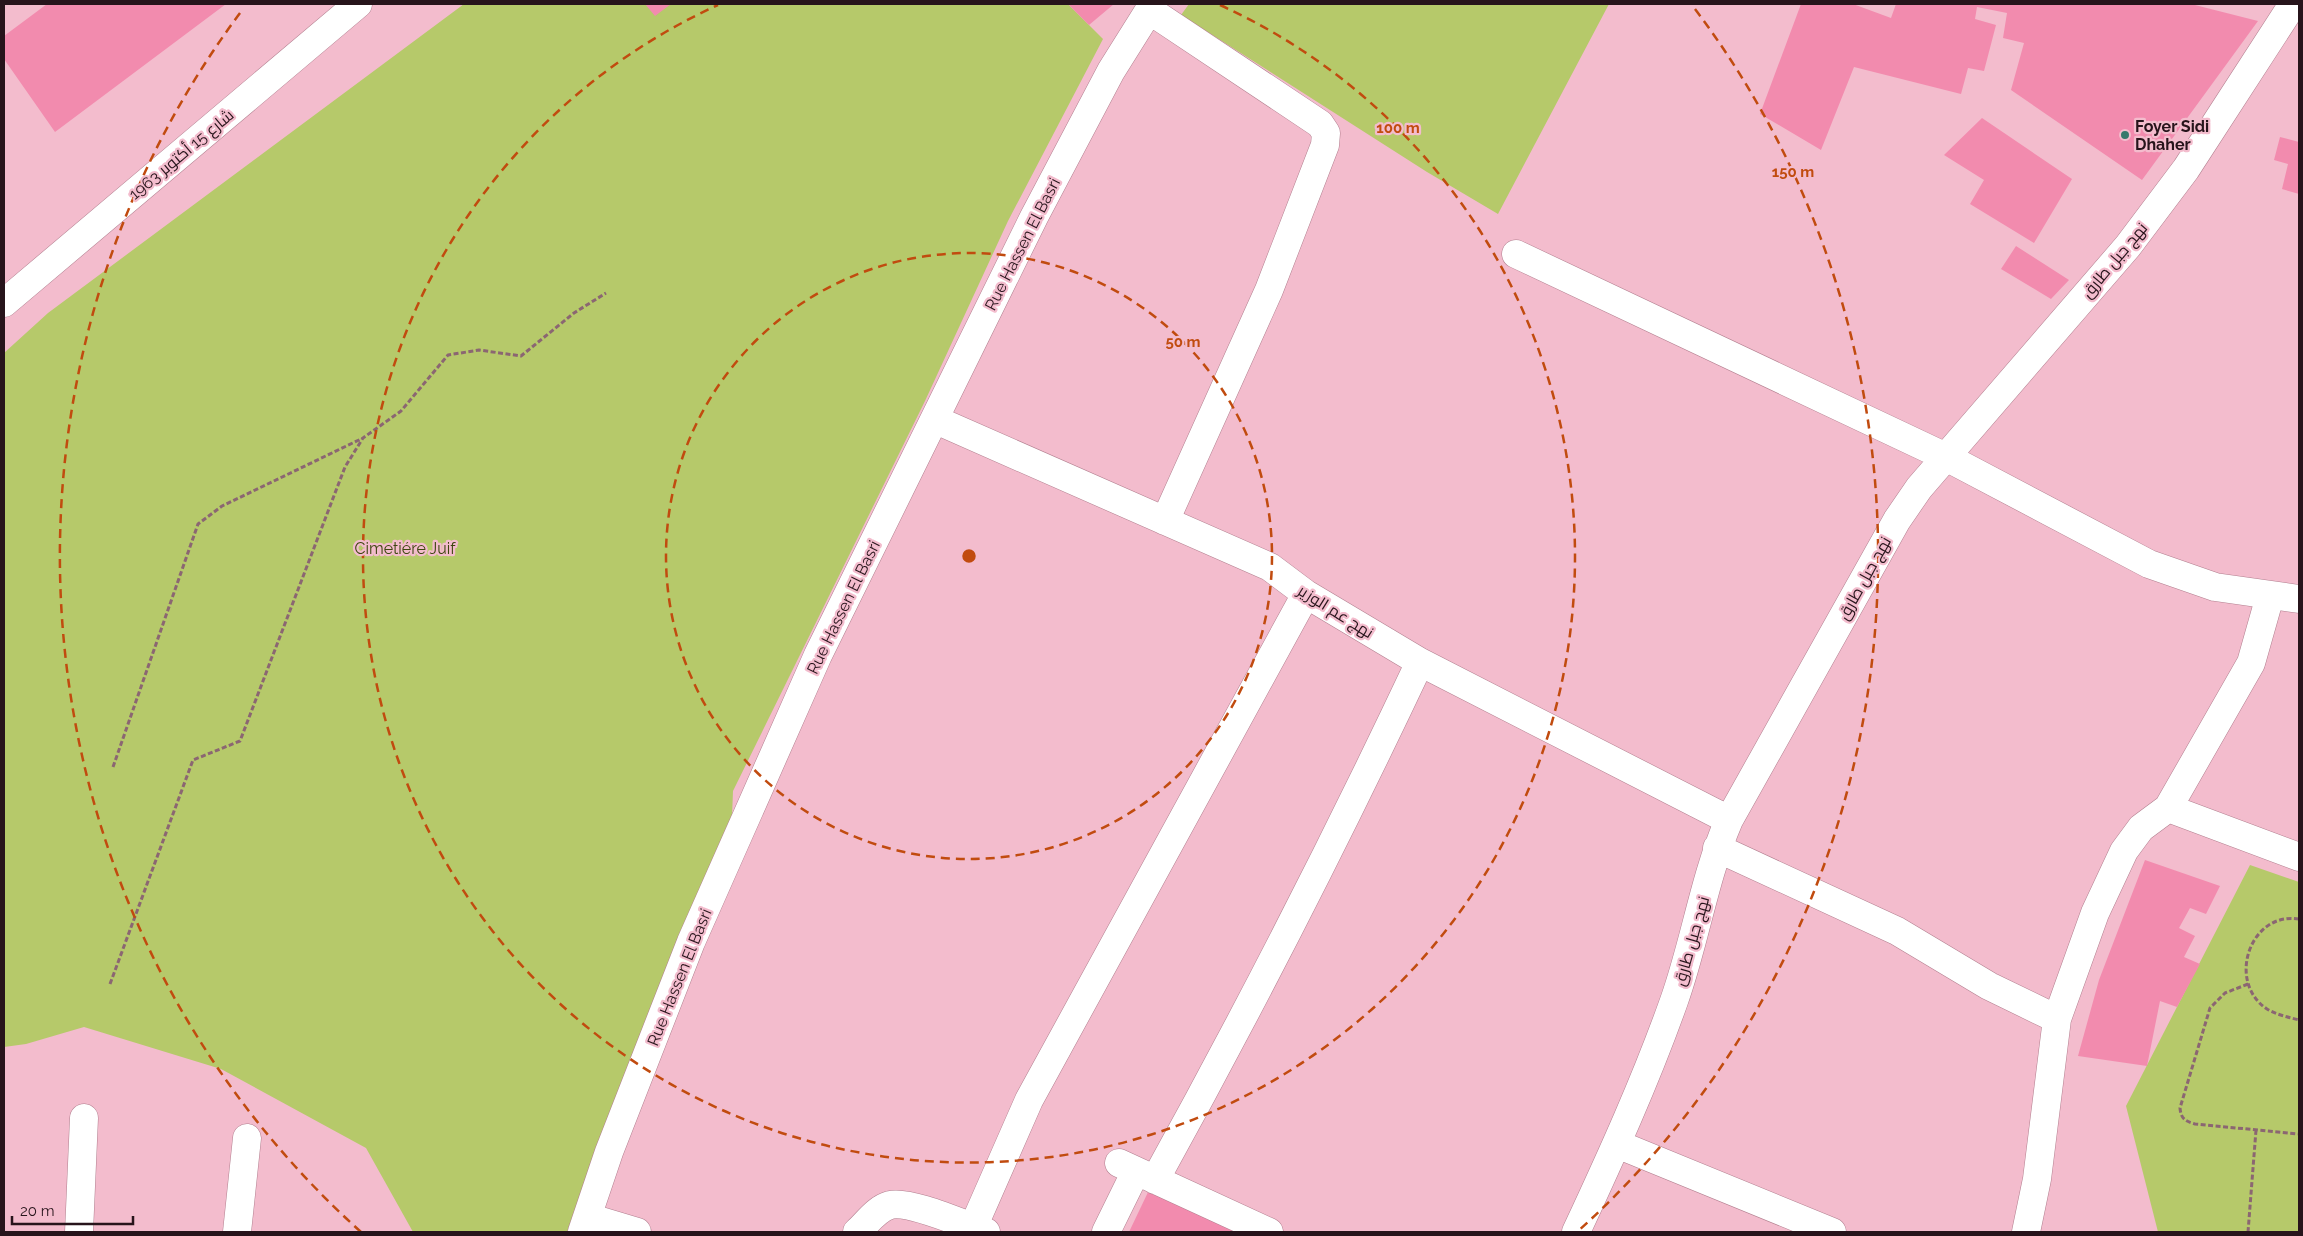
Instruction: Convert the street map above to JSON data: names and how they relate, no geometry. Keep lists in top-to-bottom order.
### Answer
{
  "streets": {
    "street": [
      "شارع 15 أكتوبر 1963",
      "Rue Hassen El Basri",
      "نهج جبل طارق",
      "نهج عم الوزير"
    ]
  },
  "crossings": [
    ["Rue Hassen El Basri", "نهج عم الوزير"],
    ["نهج جبل طارق", "نهج عم الوزير"]
  ],
  "parks": ["Cimetiére Juif"],
  "places": ["Foyer Sidi Dhaher"],
  "scale_bar": "20 m",
  "rings": ["100 m", "150 m", "50 m"]
}
